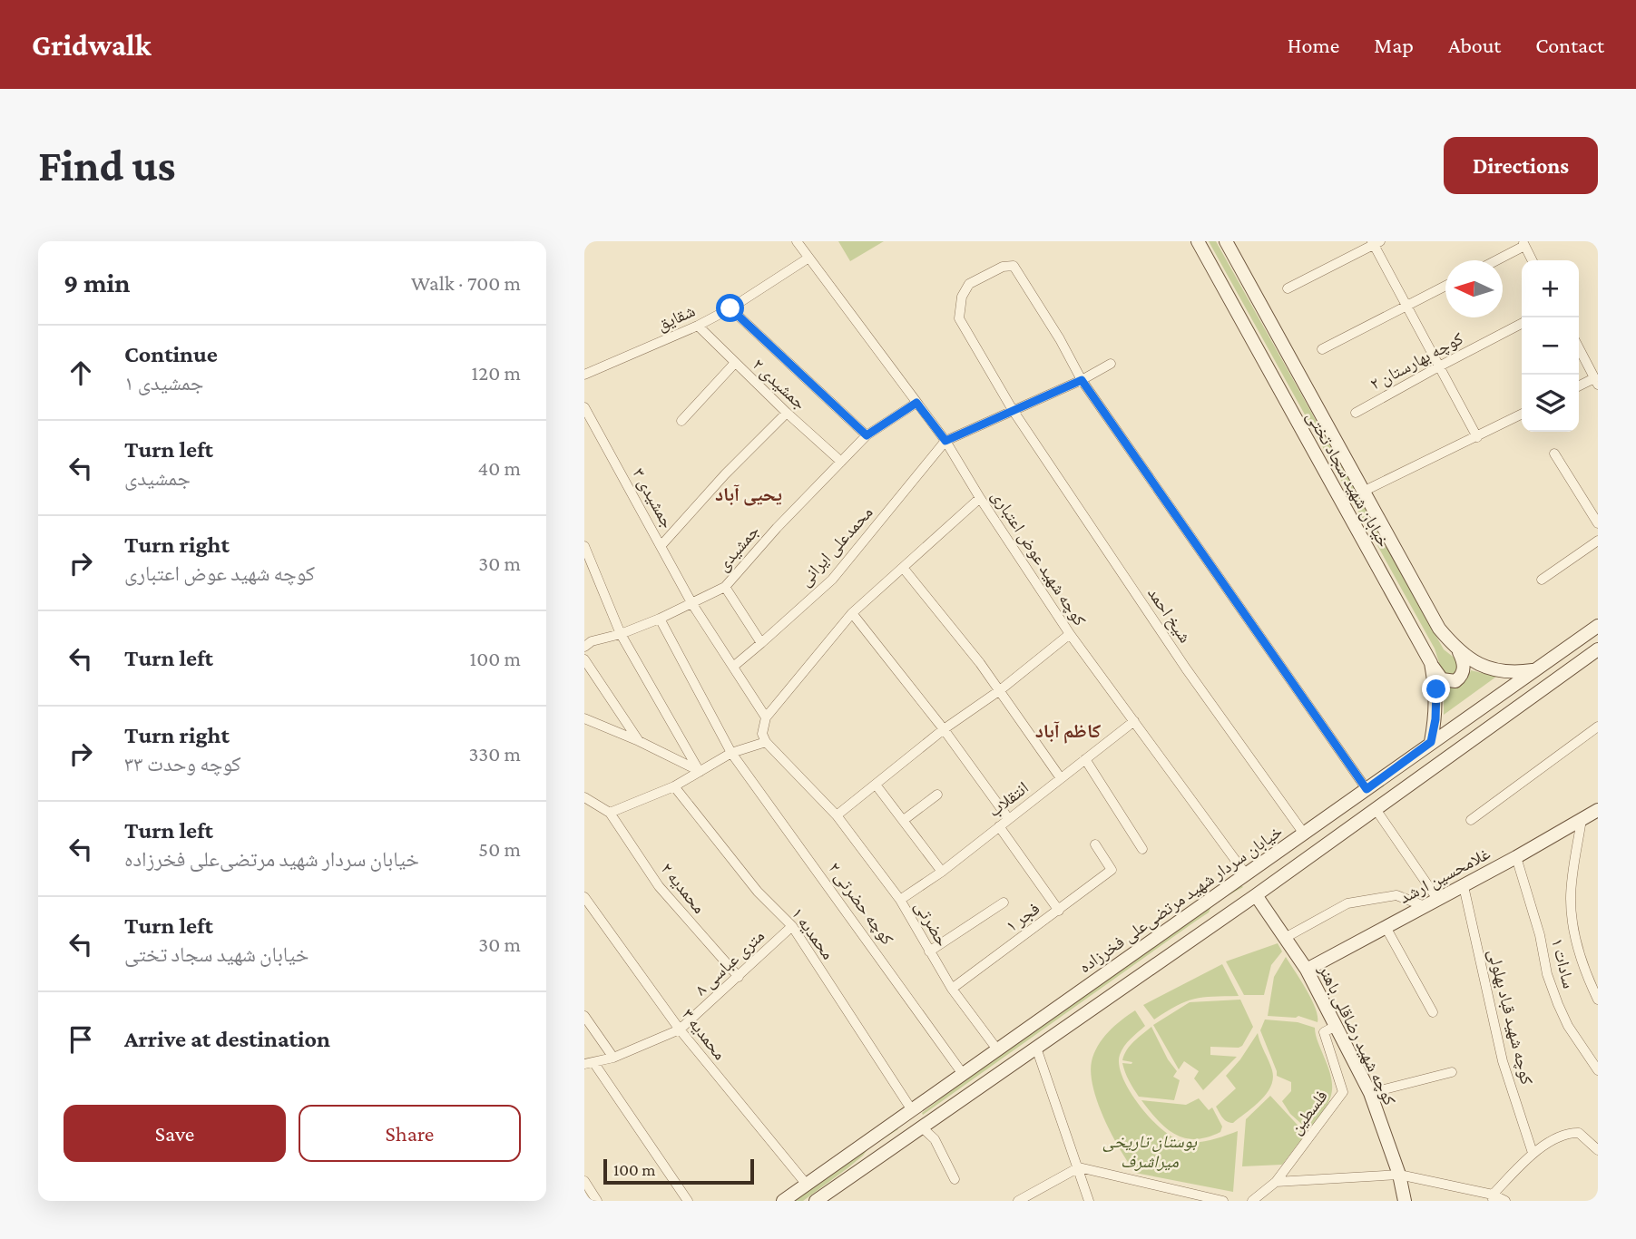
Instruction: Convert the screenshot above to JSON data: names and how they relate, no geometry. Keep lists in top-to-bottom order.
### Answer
{
  "streets": {
    "main road": [
      "خیابان شهید سجاد تختی",
      "غلامحسین ارشد",
      "خیابان سردار شهید مرتضی‌علی فخرزاده",
      "کوچه شهید رضاقلی باهنر"
    ],
    "street": [
      "شقایق",
      "کوچه بهارستان ۲",
      "جمشیدی ۲",
      "جمشیدی ۳",
      "محمدعلی ایرانی",
      "جمشیدی",
      "کوچه شهید عوض اعتباری",
      "شیخ احمد",
      "انتقلاب",
      "محمدیه ۲",
      "کوچه حضرتی ۲",
      "فجر ۱",
      "حضرتی",
      "محمدیه ۱",
      "۸ متری عباسی",
      "سادات ۱",
      "کوچه شهید قباد بهلولی",
      "محمدیه ۳",
      "فلسطین"
    ]
  },
  "crossings": [
    ["شقایق", "جمشیدی ۲"],
    ["شقایق", "کوچه شهید عوض اعتباری"],
    ["جمشیدی ۲", "جمشیدی"],
    ["خیابان شهید سجاد تختی", "خیابان سردار شهید مرتضی‌علی فخرزاده"],
    ["جمشیدی ۳", "محمدعلی ایرانی"],
    ["جمشیدی ۳", "جمشیدی"],
    ["محمدعلی ایرانی", "کوچه شهید عوض اعتباری"],
    ["جمشیدی", "کوچه شهید عوض اعتباری"],
    ["جمشیدی", "کوچه حضرتی ۲"],
    ["کوچه شهید عوض اعتباری", "انتقلاب"],
    ["کوچه شهید عوض اعتباری", "خیابان سردار شهید مرتضی‌علی فخرزاده"],
    ["شیخ احمد", "خیابان سردار شهید مرتضی‌علی فخرزاده"],
    ["انتقلاب", "حضرتی"],
    ["غلامحسین ارشد", "سادات ۱"],
    ["غلامحسین ارشد", "کوچه شهید قباد بهلولی"],
    ["غلامحسین ارشد", "کوچه شهید رضاقلی باهنر"],
    ["محمدیه ۲", "۸ متری عباسی"],
    ["خیابان سردار شهید مرتضی‌علی فخرزاده", "کوچه حضرتی ۲"],
    ["خیابان سردار شهید مرتضی‌علی فخرزاده", "حضرتی"],
    ["خیابان سردار شهید مرتضی‌علی فخرزاده", "محمدیه ۱"],
    ["خیابان سردار شهید مرتضی‌علی فخرزاده", "محمدیه ۳"],
    ["فجر ۱", "حضرتی"],
    ["محمدیه ۱", "۸ متری عباسی"],
    ["۸ متری عباسی", "محمدیه ۳"],
    ["کوچه شهید رضاقلی باهنر", "فلسطین"]
  ],
  "districts": ["یحیی آباد", "کاظم آباد"],
  "parks": ["بوستان تاریخی میراشرف"],
  "scale_bar": "100 m",
  "north": "left",
  "page": {
    "header": "Gridwalk",
    "nav": [
      "Home",
      "Map",
      "About",
      "Contact"
    ],
    "buttons": [
      "Directions",
      ["Save", "Share"]
    ],
    "title": "Find us",
    "heading": ["9 min", "Walk · 700 m"],
    "map_buttons": ["+", "−"],
    "list": [
      ["Continue", "جمشیدی ۱", "120 m"],
      ["Turn left", "جمشیدی", "40 m"],
      ["Turn right", "کوچه شهید عوض اعتباری", "30 m"],
      ["Turn left", "100 m"],
      ["Turn right", "کوچه وحدت ۳۳", "330 m"],
      ["Turn left", "خیابان سردار شهید مرتضی‌علی فخرزاده", "50 m"],
      ["Turn left", "خیابان شهید سجاد تختی", "30 m"],
      "Arrive at destination"
    ],
    "scale": "100 m"
  }
}
